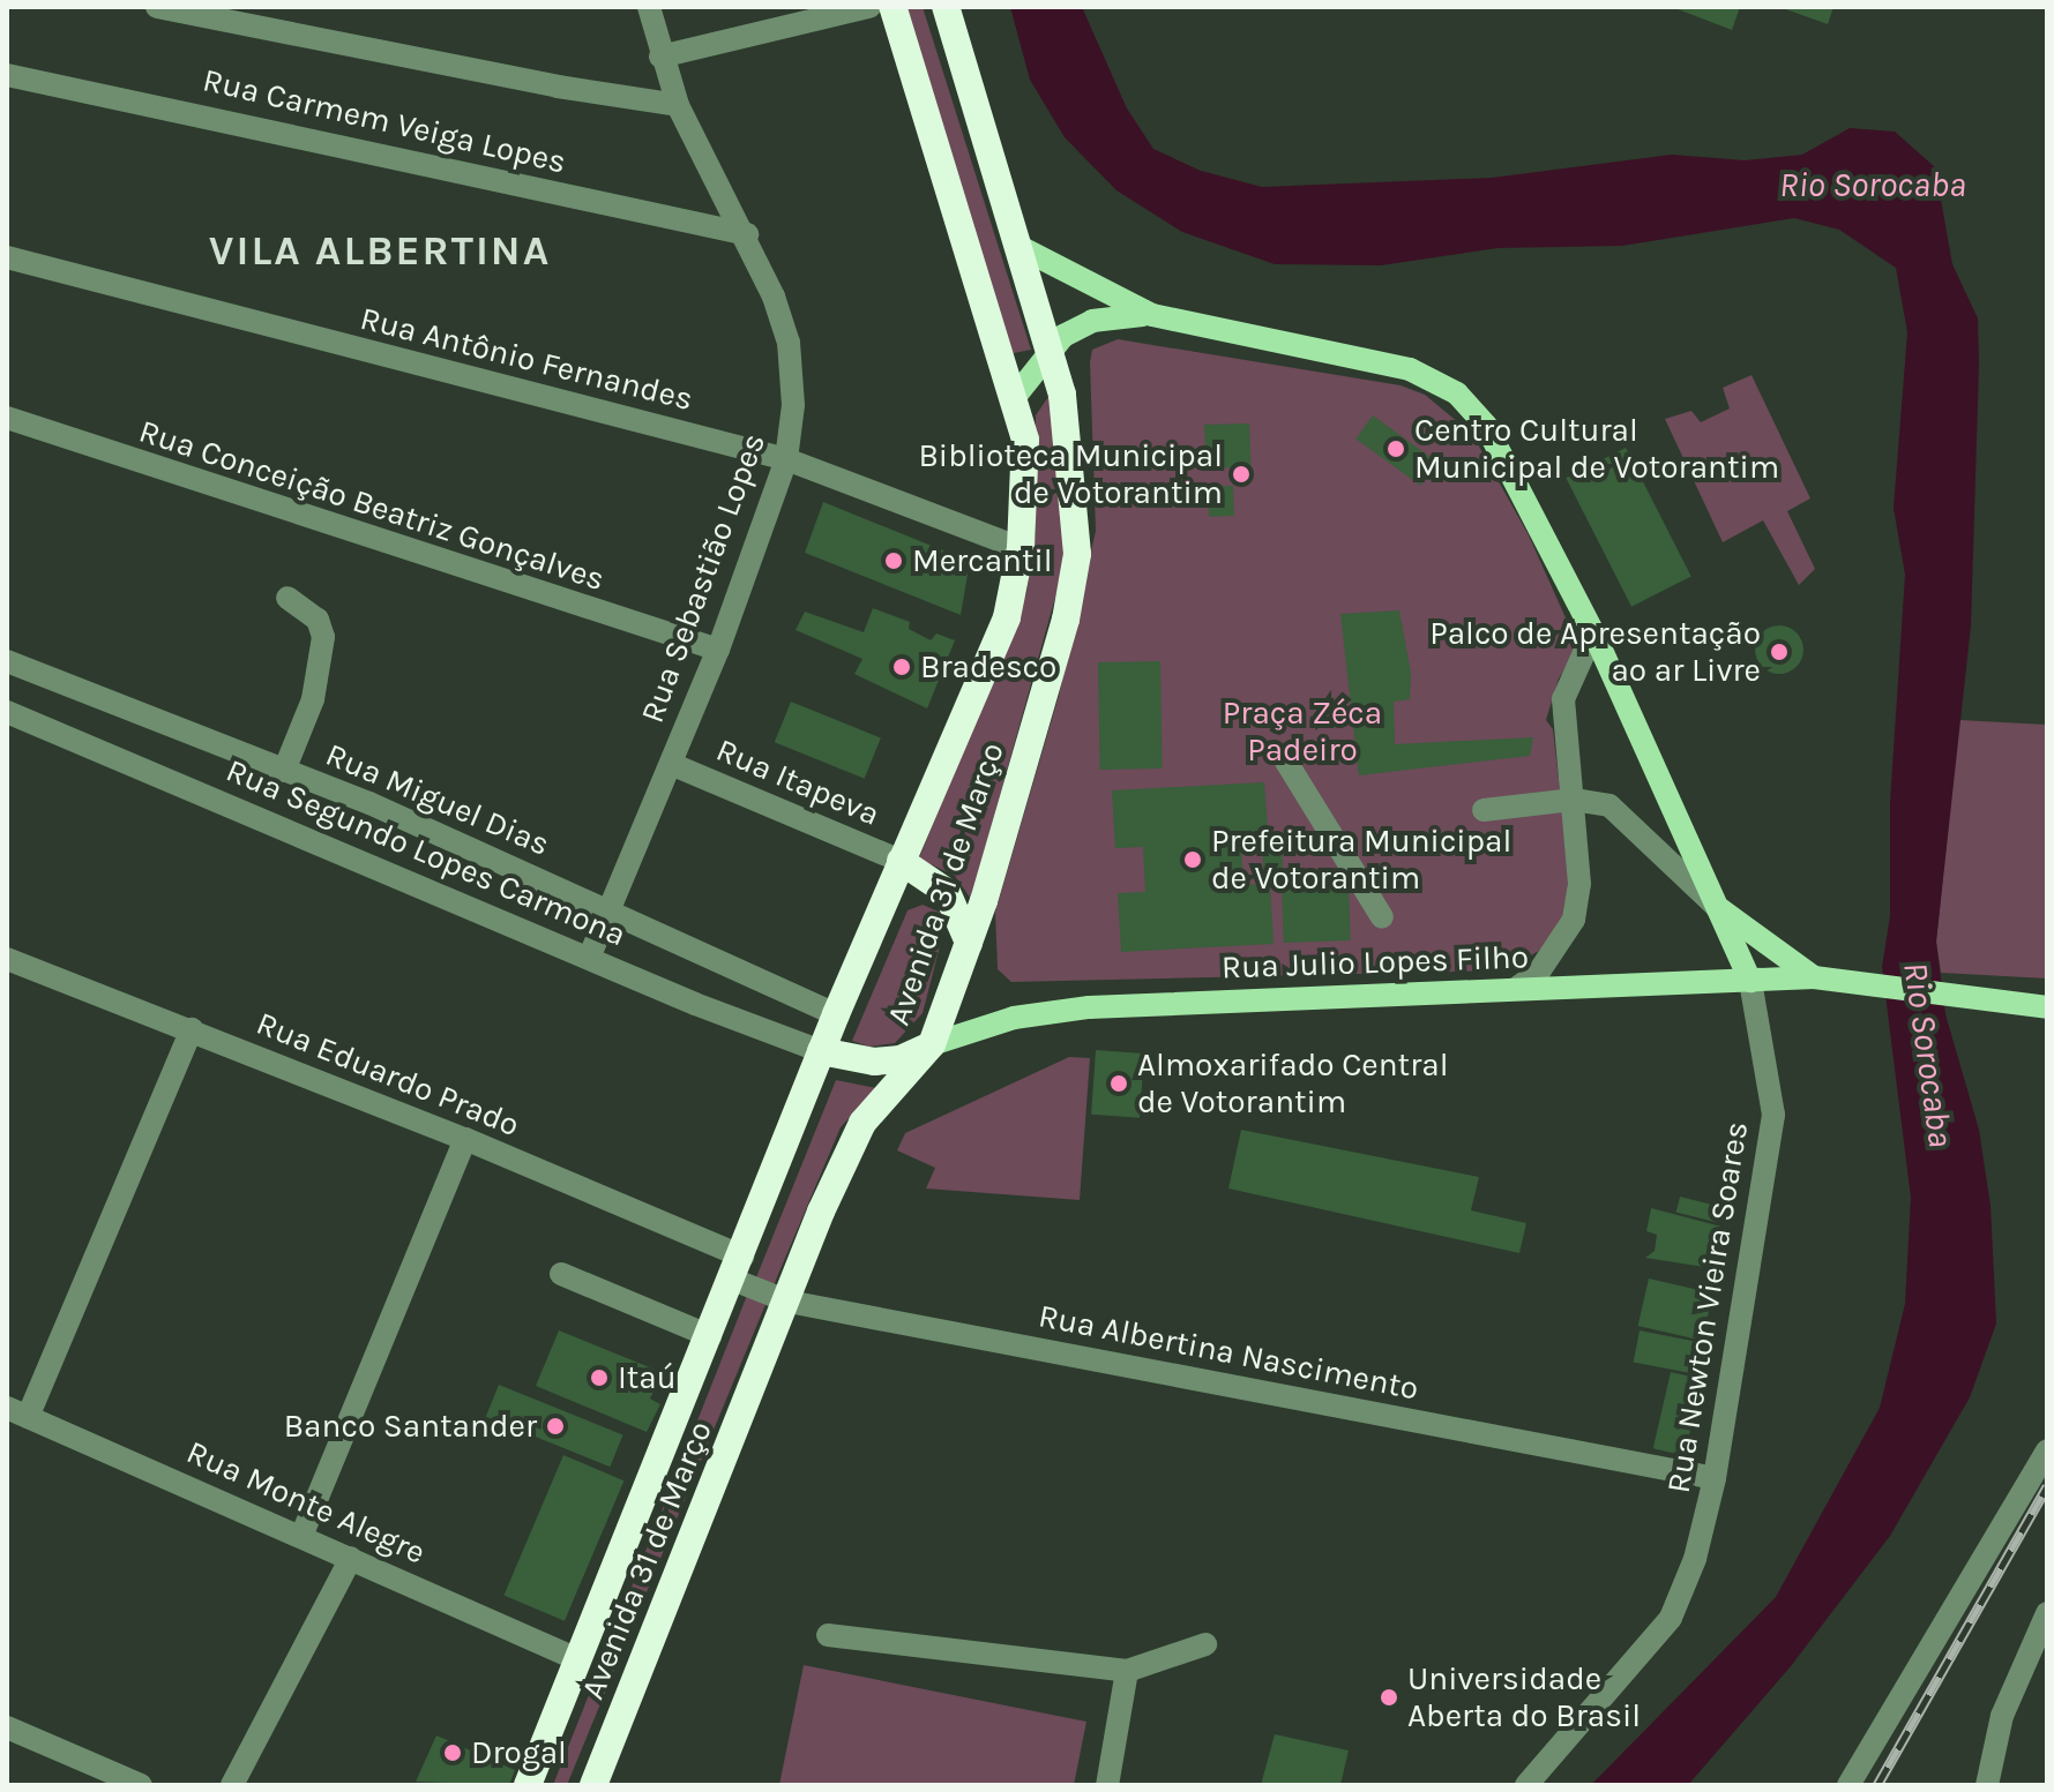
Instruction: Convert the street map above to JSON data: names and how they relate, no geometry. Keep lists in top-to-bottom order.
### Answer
{
  "streets": {
    "highway": ["Avenida 31 de Março"],
    "main road": ["Rua Julio Lopes Filho", "Rua Newton Vieira Soares"],
    "street": [
      "Rua Carmem Veiga Lopes",
      "Rua Antônio Fernandes",
      "Rua Conceição Beatriz Gonçalves",
      "Rua Sebastião Lopes",
      "Rua Itapeva",
      "Rua Miguel Dias",
      "Rua Segundo Lopes Carmona",
      "Rua Eduardo Prado",
      "Rua Albertina Nascimento",
      "Rua Monte Alegre"
    ]
  },
  "crossings": [
    ["Rua Carmem Veiga Lopes", "Rua Sebastião Lopes"],
    ["Rua Antônio Fernandes", "Rua Sebastião Lopes"],
    ["Rua Antônio Fernandes", "Avenida 31 de Março"],
    ["Rua Conceição Beatriz Gonçalves", "Rua Sebastião Lopes"],
    ["Rua Sebastião Lopes", "Rua Itapeva"],
    ["Rua Sebastião Lopes", "Rua Miguel Dias"],
    ["Rua Sebastião Lopes", "Rua Segundo Lopes Carmona"],
    ["Rua Itapeva", "Avenida 31 de Março"],
    ["Rua Miguel Dias", "Avenida 31 de Março"],
    ["Rua Segundo Lopes Carmona", "Avenida 31 de Março"],
    ["Avenida 31 de Março", "Rua Julio Lopes Filho"],
    ["Avenida 31 de Março", "Rua Eduardo Prado"],
    ["Avenida 31 de Março", "Rua Albertina Nascimento"],
    ["Avenida 31 de Março", "Rua Monte Alegre"],
    ["Rua Julio Lopes Filho", "Rua Newton Vieira Soares"],
    ["Rua Eduardo Prado", "Rua Albertina Nascimento"],
    ["Rua Newton Vieira Soares", "Rua Albertina Nascimento"]
  ],
  "districts": ["VILA ALBERTINA"],
  "water": ["Rio Sorocaba"],
  "parks": ["Praça Zéca Padeiro"],
  "places": [
    "Centro Cultural Municipal de Votorantim",
    "Biblioteca Municipal de Votorantim",
    "Mercantil",
    "Palco de Apresentação ao ar Livre",
    "Bradesco",
    "Prefeitura Municipal de Votorantim",
    "Almoxarifado Central de Votorantim",
    "Itaú",
    "Banco Santander",
    "Universidade Aberta do Brasil",
    "Drogal"
  ]
}
